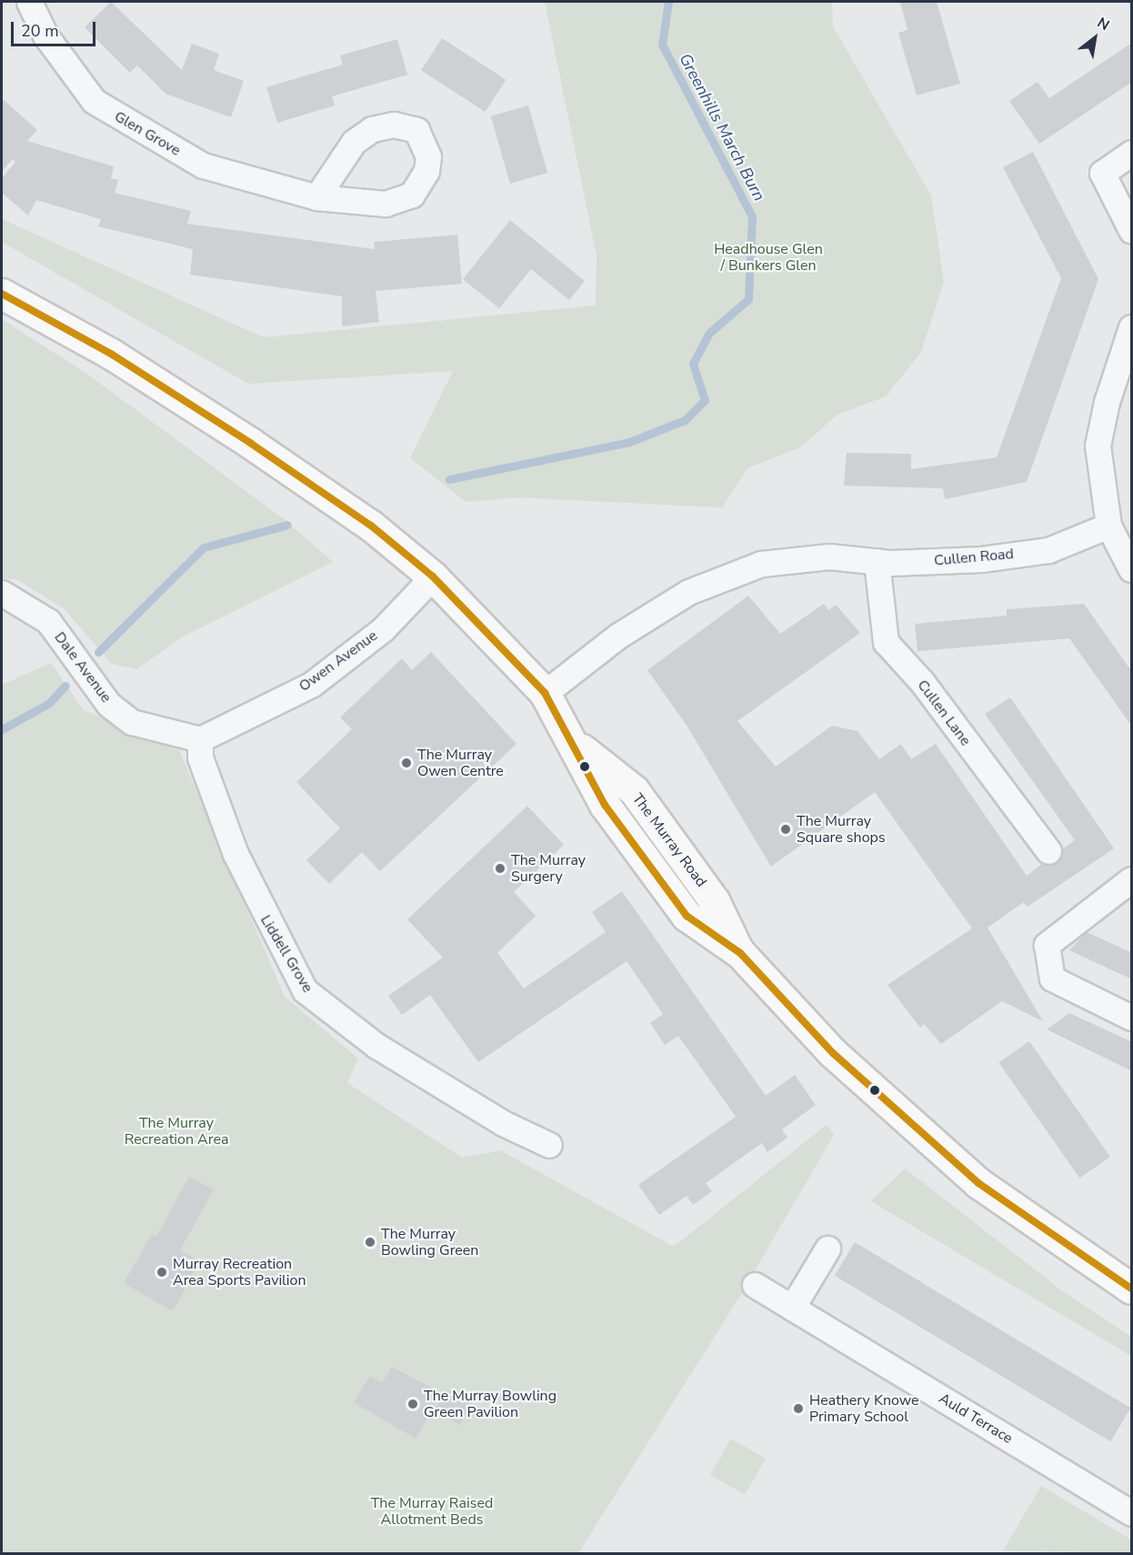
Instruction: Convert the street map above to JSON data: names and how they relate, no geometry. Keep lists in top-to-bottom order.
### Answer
{
  "streets": {
    "street": [
      "Glen Grove",
      "Cullen Road",
      "Owen Avenue",
      "Dale Avenue",
      "Cullen Lane",
      "The Murray Road",
      "Liddell Grove",
      "Auld Terrace"
    ]
  },
  "crossings": [
    ["Cullen Road", "Cullen Lane"],
    ["Cullen Road", "The Murray Road"],
    ["Owen Avenue", "Dale Avenue"],
    ["Owen Avenue", "The Murray Road"],
    ["Owen Avenue", "Liddell Grove"],
    ["Dale Avenue", "Liddell Grove"]
  ],
  "water": ["Greenhills March Burn"],
  "parks": ["Headhouse Glen / Bunkers Glen", "The Murray Recreation Area", "The Murray Raised Allotment Beds"],
  "places": [
    "The Murray Owen Centre",
    "The Murray Square shops",
    "The Murray Surgery",
    "The Murray Bowling Green",
    "Murray Recreation Area Sports Pavilion",
    "The Murray Bowling Green Pavilion",
    "Heathery Knowe Primary School"
  ],
  "scale_bar": "20 m",
  "north": "top right"
}
